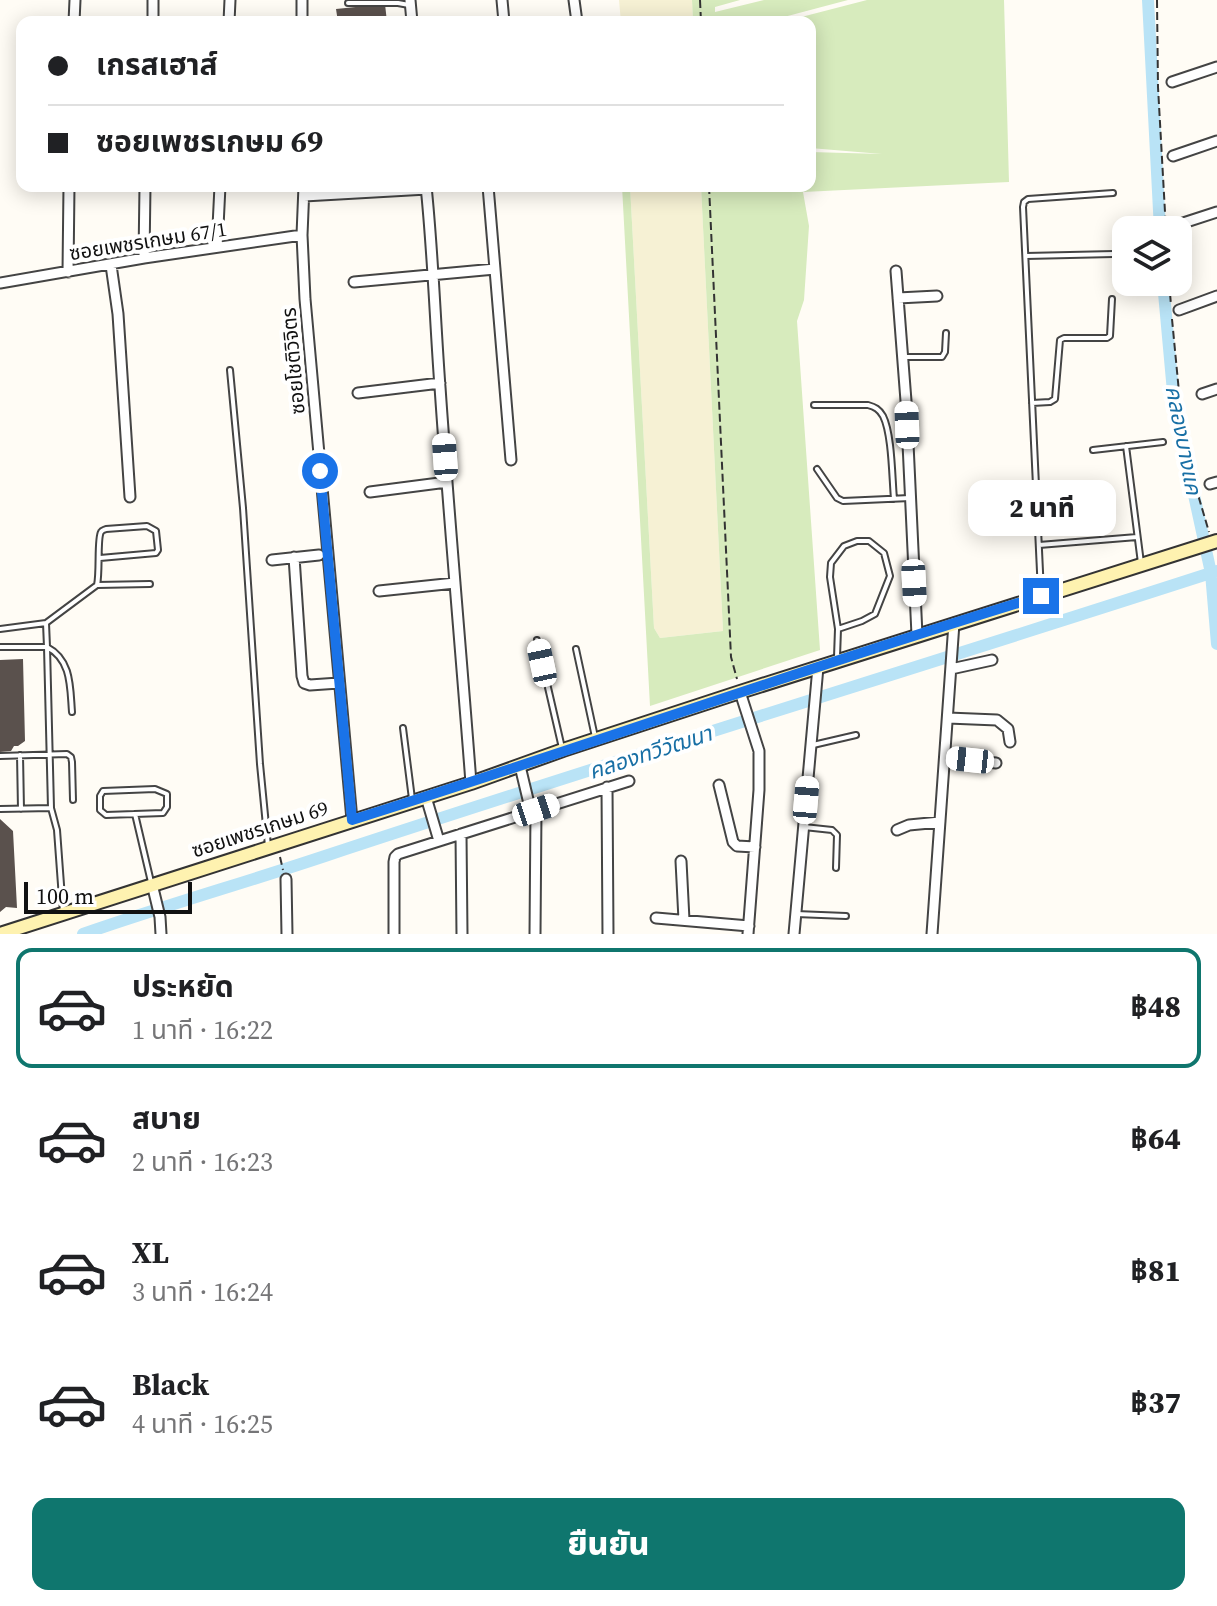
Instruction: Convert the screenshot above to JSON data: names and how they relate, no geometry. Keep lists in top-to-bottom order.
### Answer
{
  "streets": {
    "main road": ["ซอยเพชรเกษม 69"],
    "street": ["ซอยเพชรเกษม 67/1", "ซอยโชติวิจิตร"]
  },
  "crossings": [
    ["ซอยเพชรเกษม 67/1", "ซอยโชติวิจิตร"],
    ["ซอยโชติวิจิตร", "ซอยเพชรเกษม 69"]
  ],
  "water": ["คลองบางแค", "คลองทวีวัฒนา"],
  "scale_bar": "100 m",
  "page": {
    "banner": ["เกรสเฮาส์", "ซอยเพชรเกษม 69"],
    "bubble": "2 นาที",
    "scale": "100 m",
    "list": [
      {
        "name": "ประหยัด",
        "note": "1 นาที · 16:22",
        "value": "฿48"
      },
      {
        "name": "สบาย",
        "note": "2 นาที · 16:23",
        "value": "฿64"
      },
      {
        "name": "XL",
        "note": "3 นาที · 16:24",
        "value": "฿81"
      },
      {
        "name": "Black",
        "note": "4 นาที · 16:25",
        "value": "฿37"
      }
    ],
    "buttons": "ยืนยัน"
  }
}
